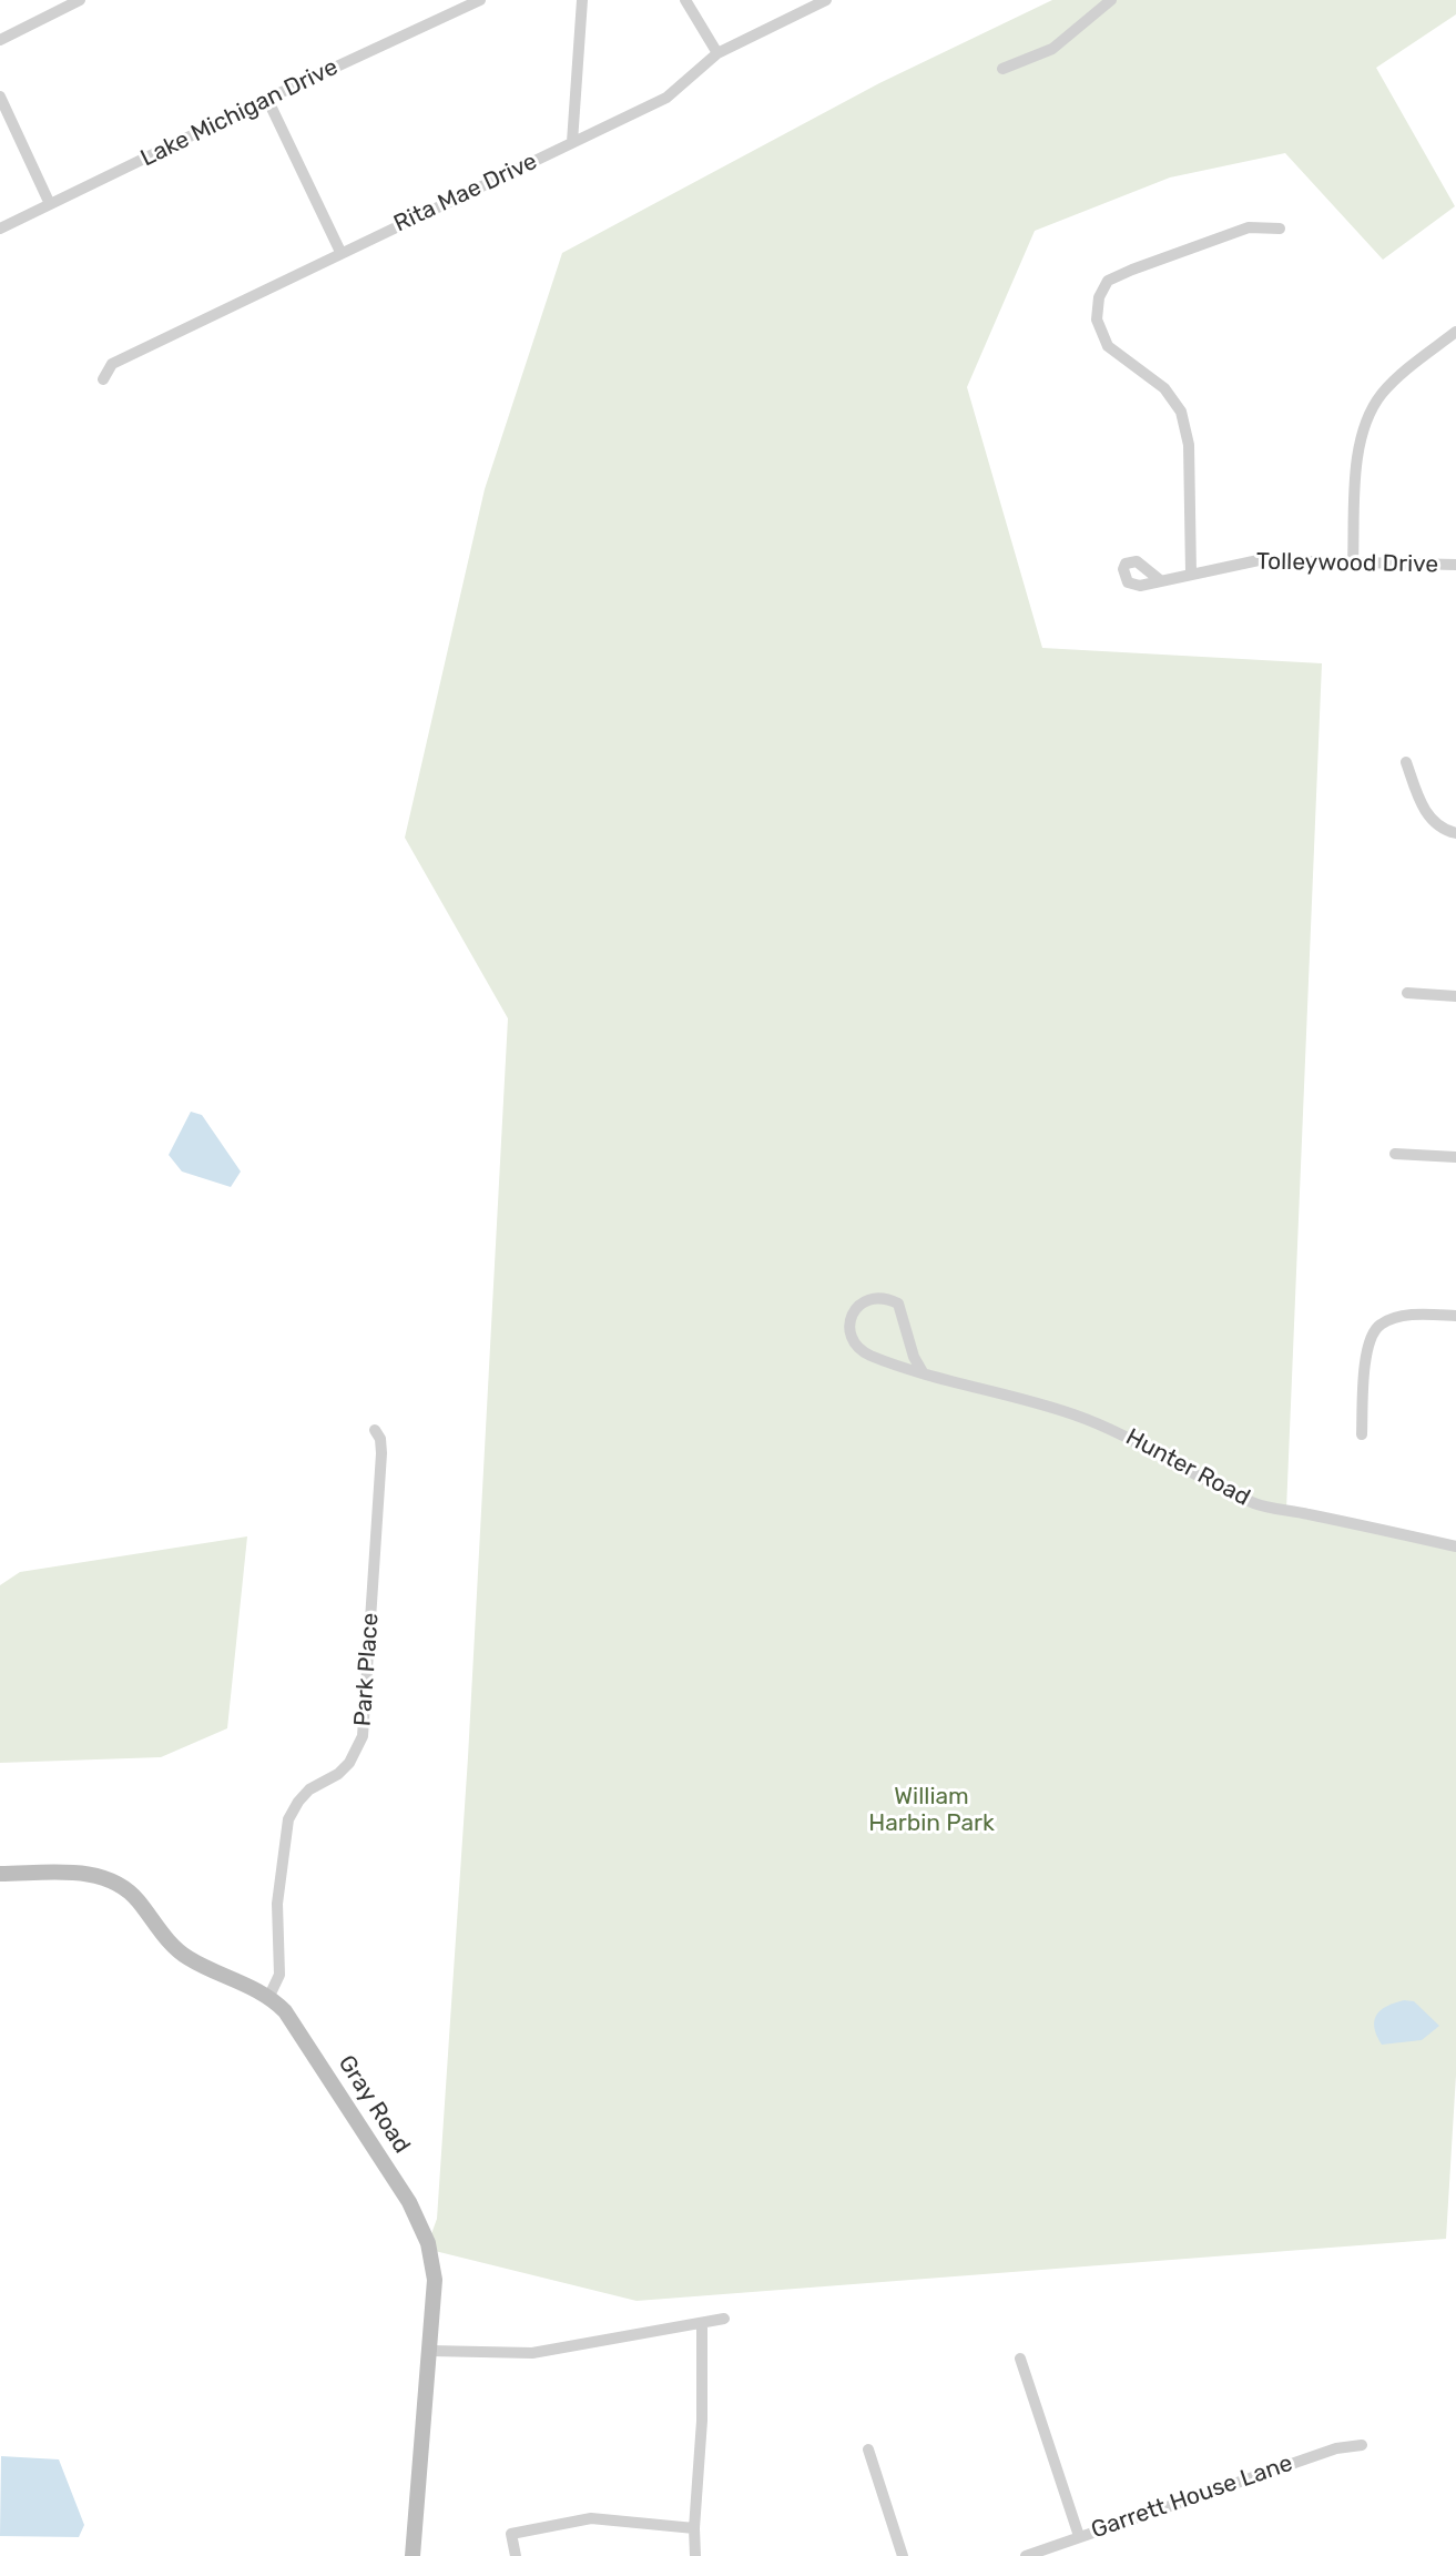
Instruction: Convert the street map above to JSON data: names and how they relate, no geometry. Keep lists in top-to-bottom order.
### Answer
{
  "streets": {
    "street": [
      "Lake Michigan Drive",
      "Rita Mae Drive",
      "Tolleywood Drive",
      "Hunter Road",
      "Park Place",
      "Gray Road",
      "Garrett House Lane"
    ]
  },
  "crossings": [
    ["Park Place", "Gray Road"]
  ],
  "parks": ["William Harbin Park"]
}
